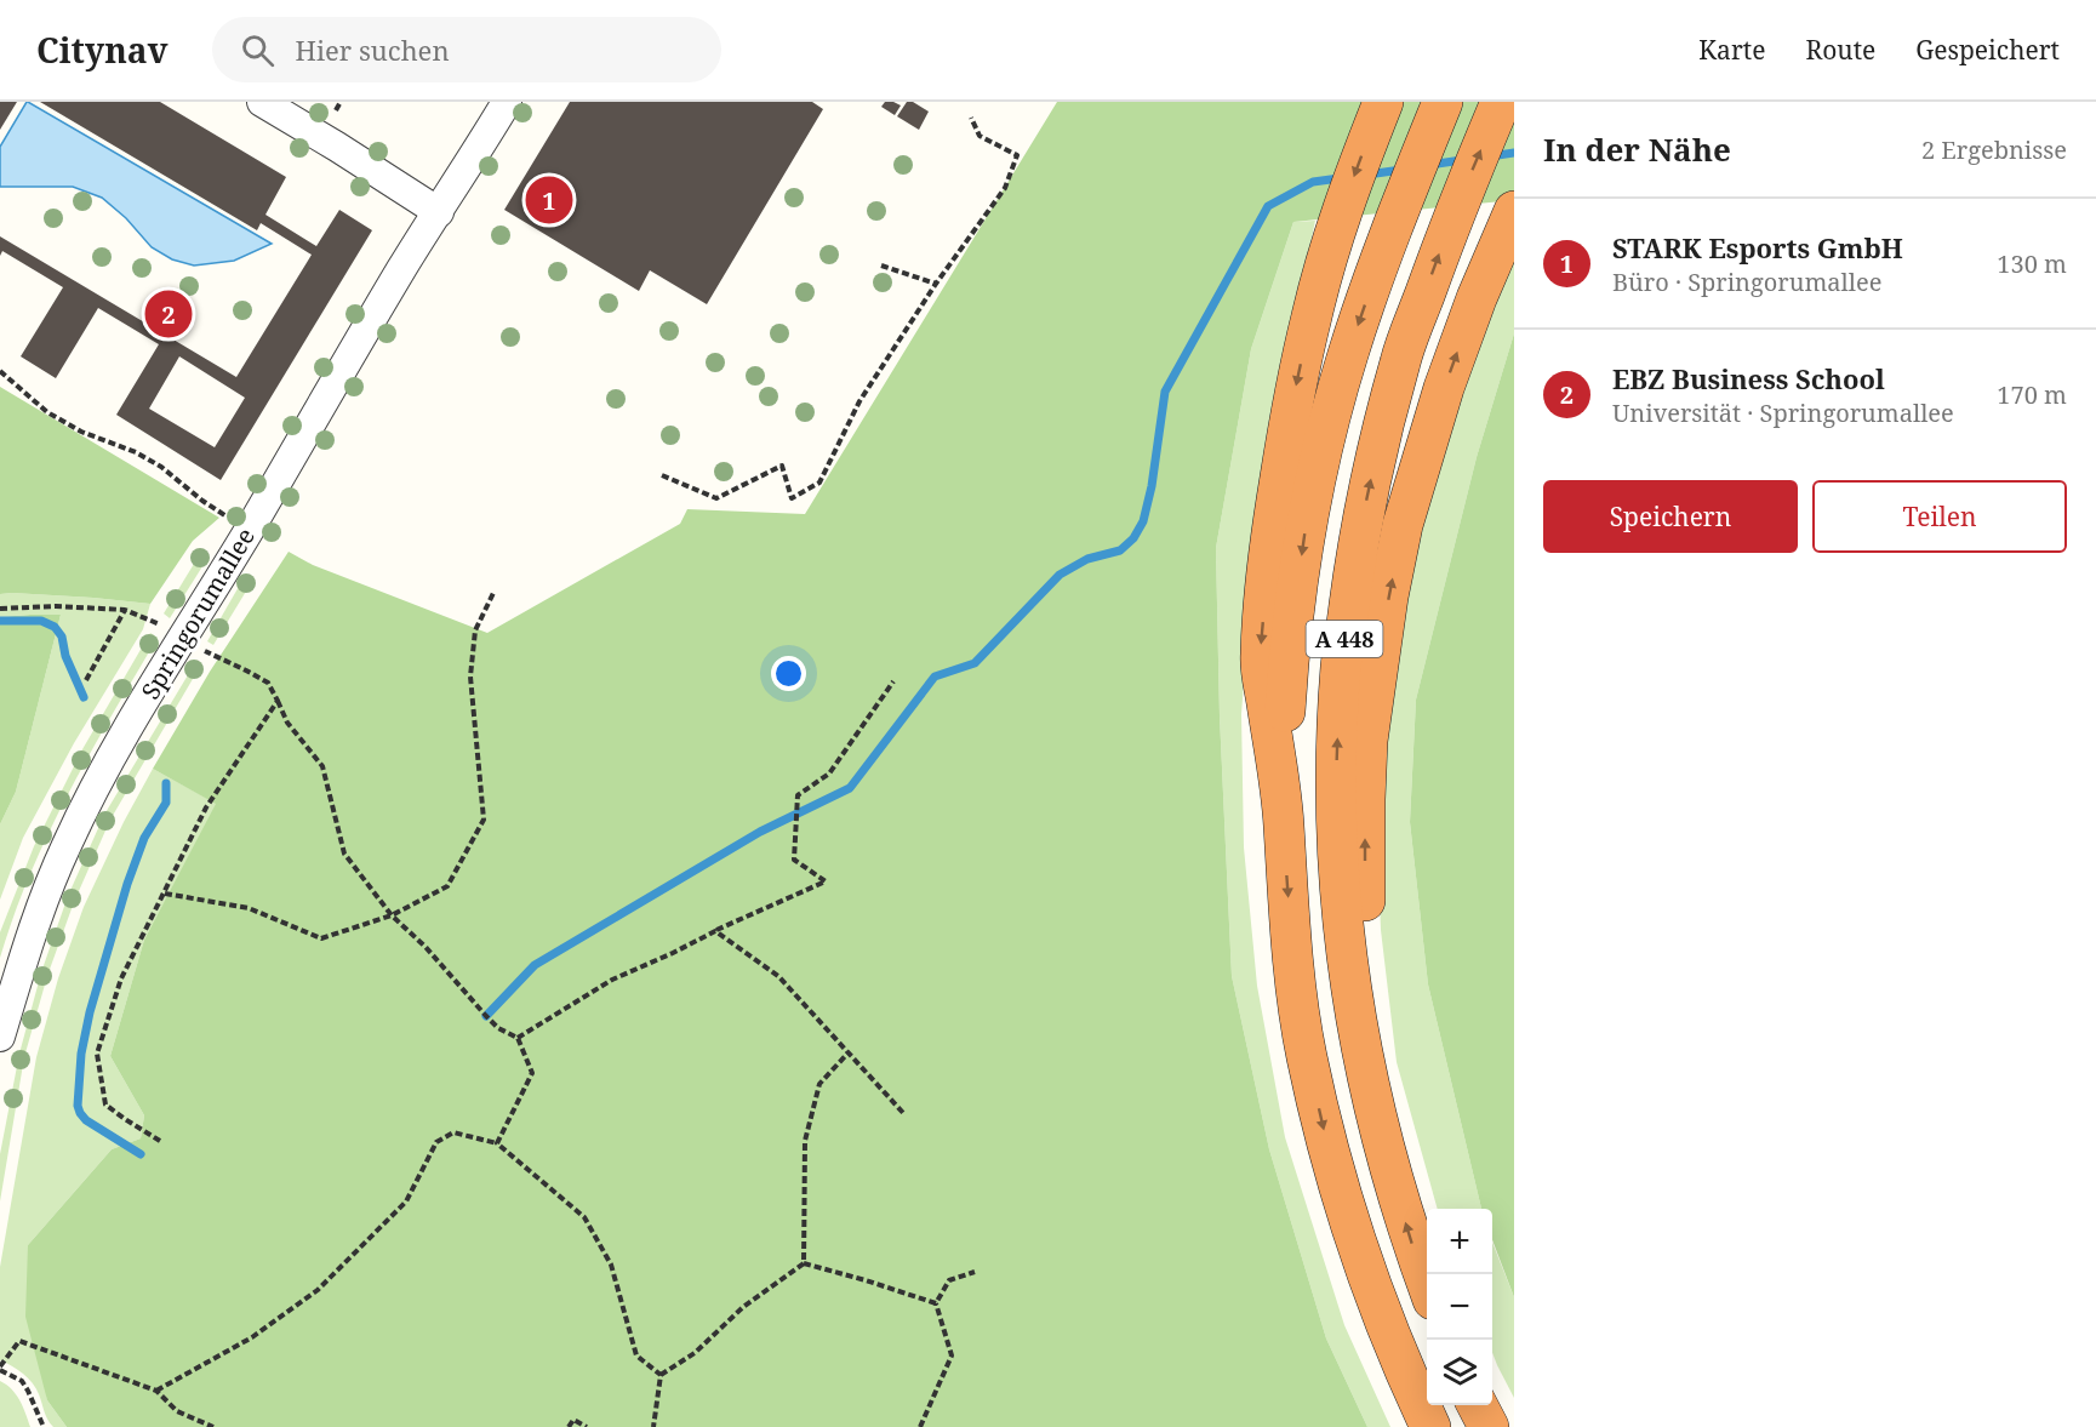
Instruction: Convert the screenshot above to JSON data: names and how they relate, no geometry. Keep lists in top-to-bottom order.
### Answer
{
  "streets": {
    "highway": ["A 448"],
    "street": ["Springorumallee"]
  },
  "page": {
    "header": "Citynav",
    "search": "Hier suchen",
    "nav": ["Karte", "Route", "Gespeichert"],
    "heading": ["In der Nähe", "2 Ergebnisse"],
    "pins": ["1", "2"],
    "list": [
      {
        "mark": "1",
        "name": "STARK Esports GmbH",
        "note": "Büro · Springorumallee",
        "value": "130 m"
      },
      {
        "mark": "2",
        "name": "EBZ Business School",
        "note": "Universität · Springorumallee",
        "value": "170 m"
      }
    ],
    "buttons": ["Speichern", "Teilen"],
    "map_buttons": ["+", "−"]
  }
}
